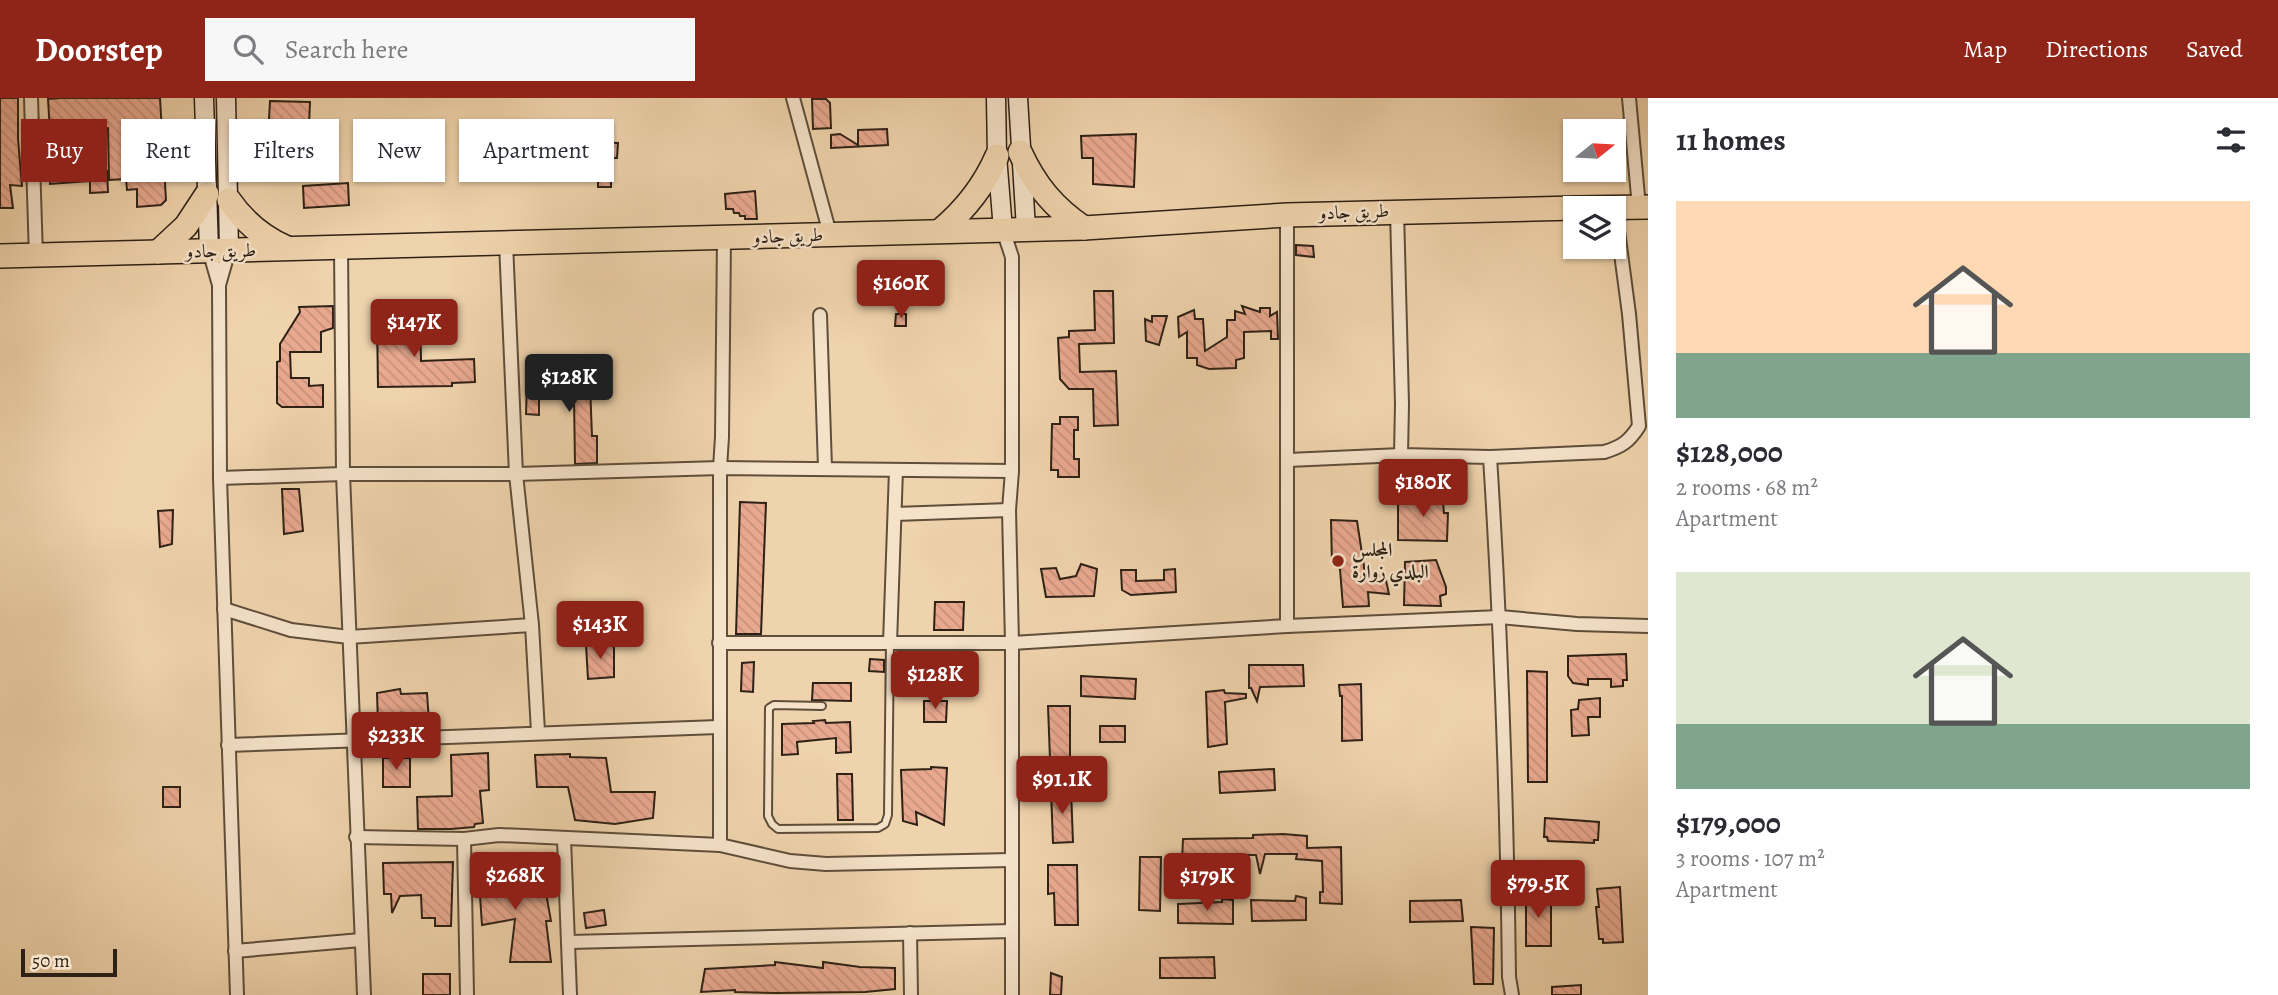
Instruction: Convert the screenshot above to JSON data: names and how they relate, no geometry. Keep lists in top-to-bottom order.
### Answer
{
  "streets": {
    "highway": ["طريق جادو"]
  },
  "places": ["المجلس البلدي زوارة"],
  "scale_bar": "50 m",
  "north": "right",
  "page": {
    "header": "Doorstep",
    "search": "Search here",
    "nav": ["Map", "Directions", "Saved"],
    "heading": "11 homes",
    "chip": [
      "Buy",
      "Rent",
      "Filters",
      "New",
      "Apartment"
    ],
    "list": [
      {
        "name": "$128,000",
        "note": "2 rooms · 68 m² · Apartment"
      },
      {
        "name": "$179,000",
        "note": "3 rooms · 107 m² · Apartment"
      }
    ],
    "price": [
      "$160K",
      "$147K",
      "$128K",
      "$180K",
      "$143K",
      "$128K",
      "$233K",
      "$91.1K",
      "$268K",
      "$179K",
      "$79.5K"
    ],
    "scale": "50 m"
  }
}
